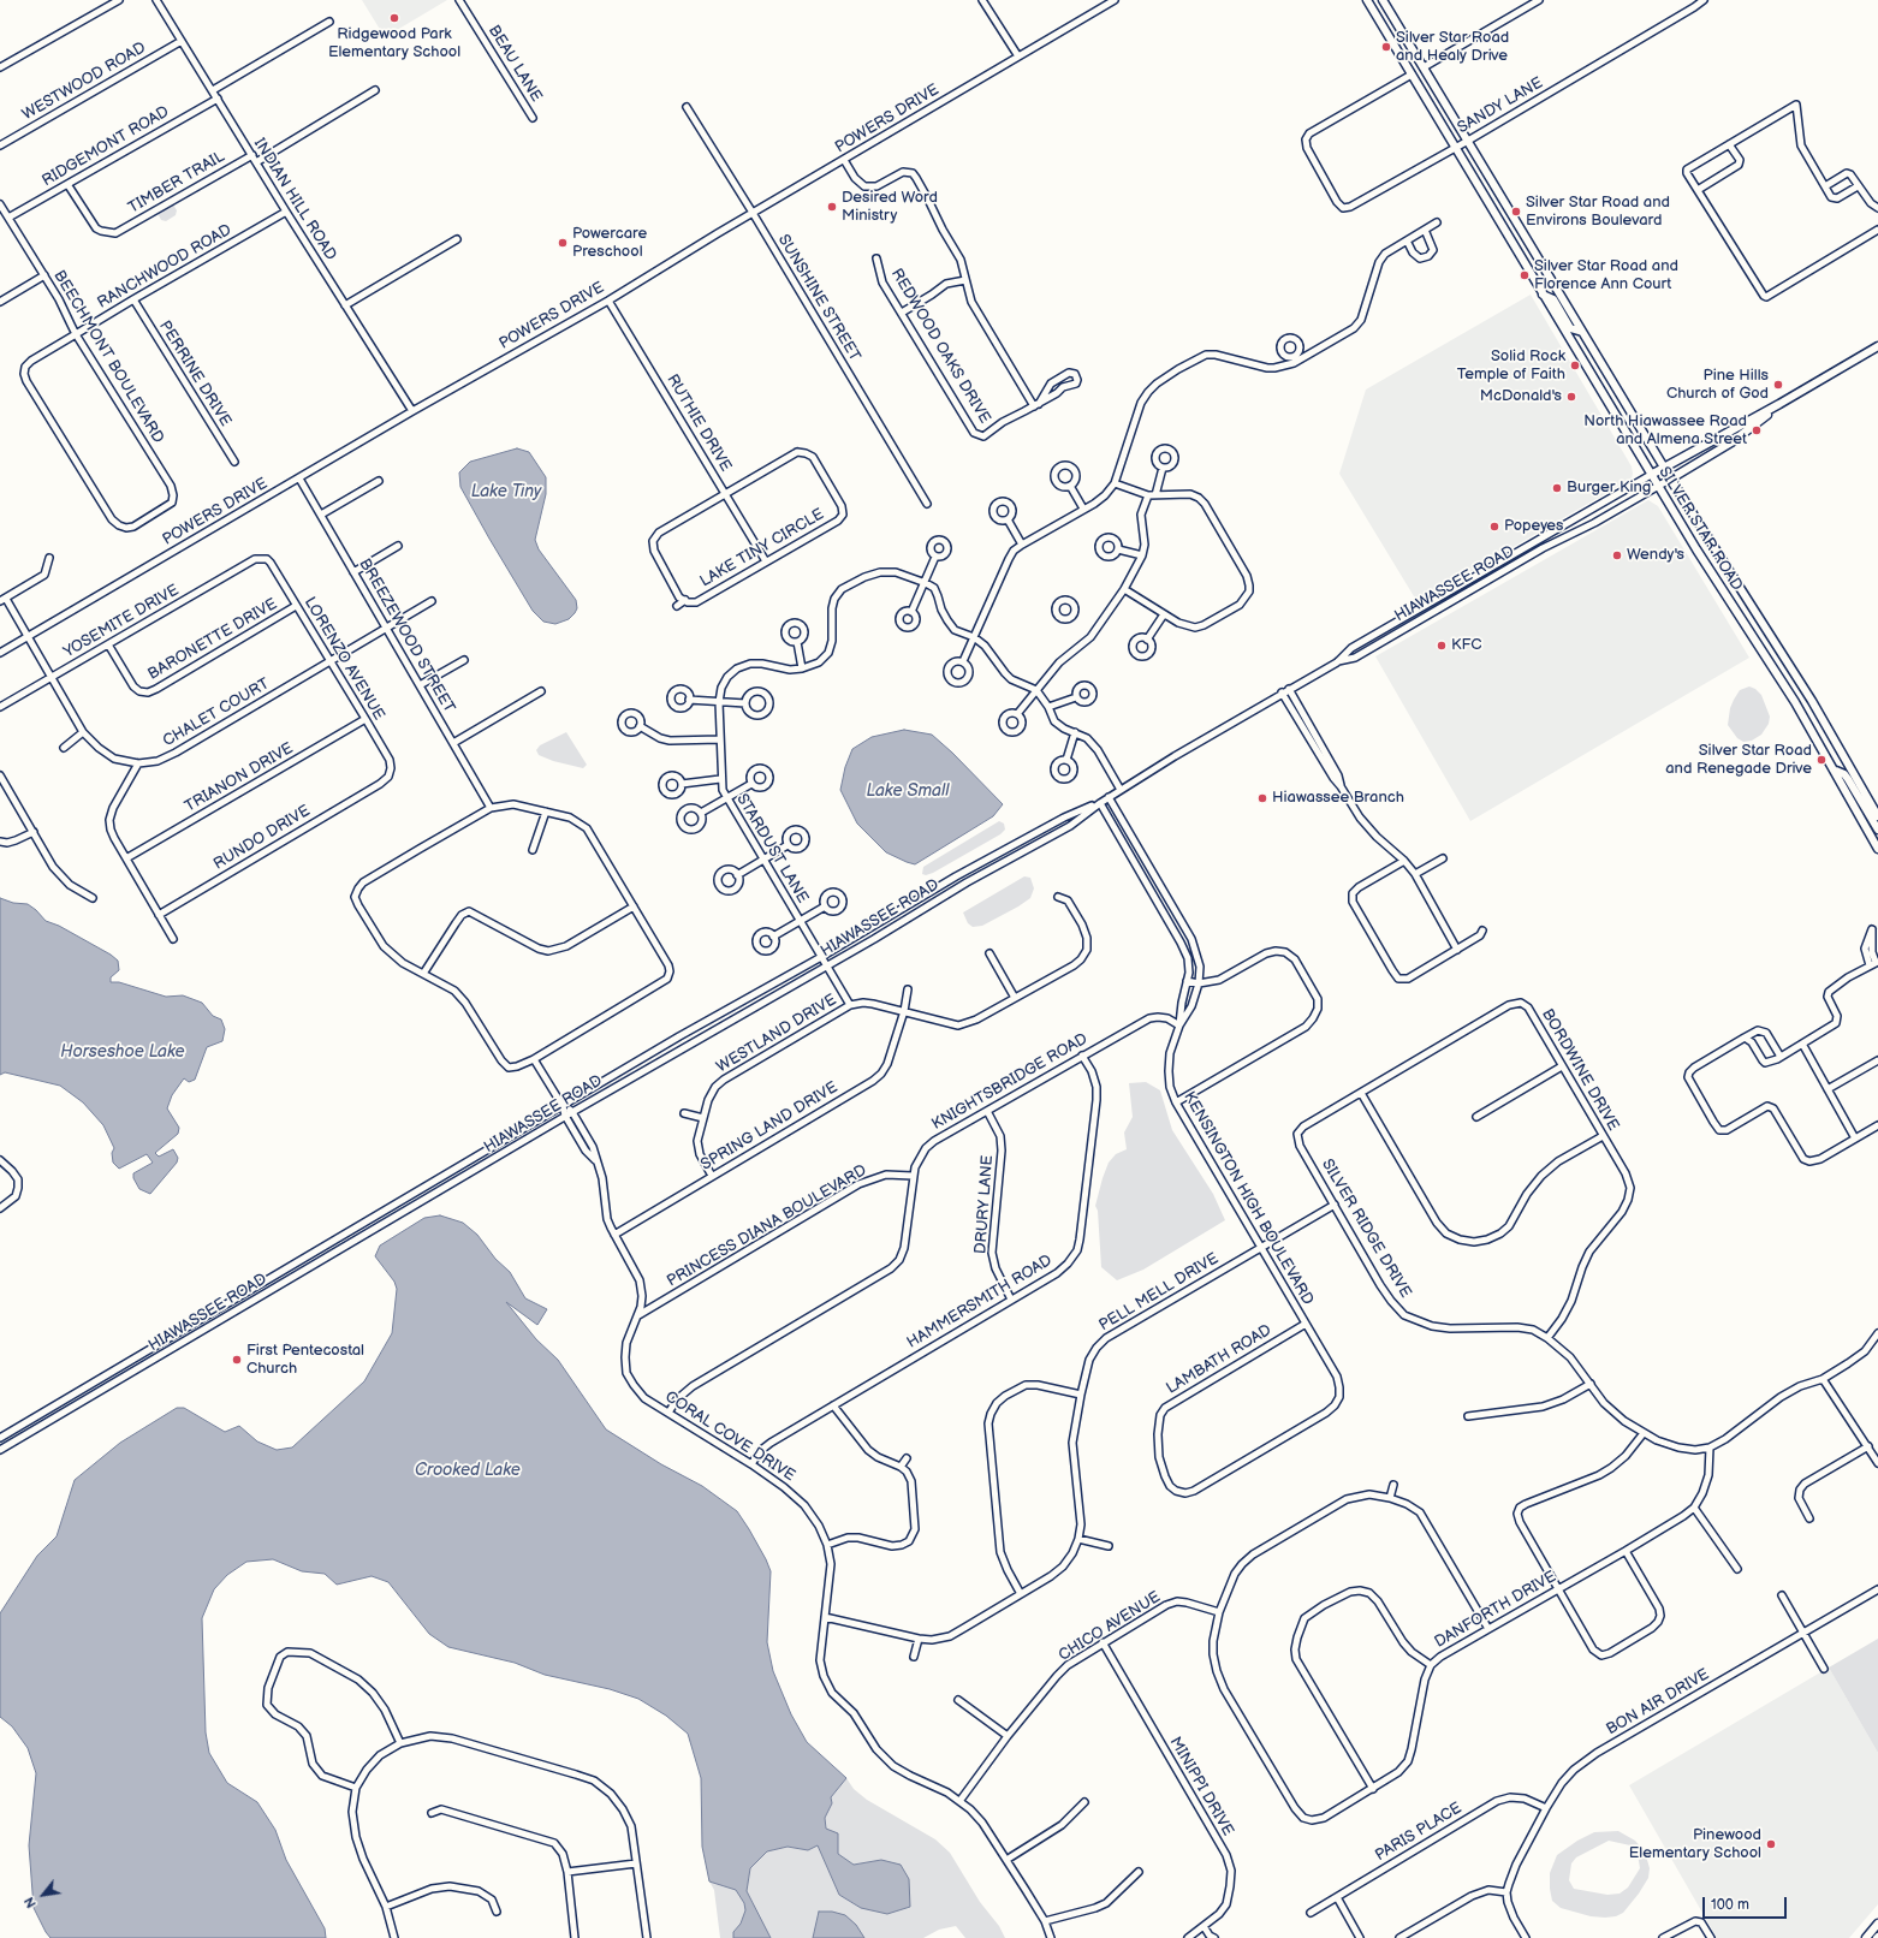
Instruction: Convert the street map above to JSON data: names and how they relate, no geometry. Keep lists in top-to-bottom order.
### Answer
{
  "streets": {
    "main road": ["SILVER STAR ROAD", "HIAWASSEE ROAD"],
    "street": [
      "BEAU LANE",
      "WESTWOOD ROAD",
      "SANDY LANE",
      "POWERS DRIVE",
      "RIDGEMONT ROAD",
      "TIMBER TRAIL",
      "INDIAN HILL ROAD",
      "RANCHWOOD ROAD",
      "SUNSHINE STREET",
      "REDWOOD OAKS DRIVE",
      "BEECHMONT BOULEVARD",
      "PERRINE DRIVE",
      "RUTHIE DRIVE",
      "LAKE TINY CIRCLE",
      "YOSEMITE DRIVE",
      "BREEZEWOOD STREET",
      "BARONETTE DRIVE",
      "LORENZO AVENUE",
      "CHALET COURT",
      "TRIANON DRIVE",
      "RUNDO DRIVE",
      "STARDUST LANE",
      "WESTLAND DRIVE",
      "BORDWINE DRIVE",
      "KNIGHTSBRIDGE ROAD",
      "SPRING LAND DRIVE",
      "KENSINGTON HIGH BOULEVARD",
      "DRURY LANE",
      "PRINCESS DIANA BOULEVARD",
      "SILVER RIDGE DRIVE",
      "PELL MELL DRIVE",
      "HAMMERSMITH ROAD",
      "LAMBATH ROAD",
      "CORAL COVE DRIVE",
      "DANFORTH DRIVE",
      "CHICO AVENUE",
      "BON AIR DRIVE",
      "MINIPPI DRIVE",
      "PARIS PLACE"
    ]
  },
  "crossings": [
    ["WESTWOOD ROAD", "INDIAN HILL ROAD"],
    ["SANDY LANE", "SILVER STAR ROAD"],
    ["POWERS DRIVE", "INDIAN HILL ROAD"],
    ["POWERS DRIVE", "SUNSHINE STREET"],
    ["POWERS DRIVE", "RUTHIE DRIVE"],
    ["POWERS DRIVE", "BREEZEWOOD STREET"],
    ["POWERS DRIVE", "CHALET COURT"],
    ["RIDGEMONT ROAD", "TIMBER TRAIL"],
    ["RIDGEMONT ROAD", "INDIAN HILL ROAD"],
    ["RIDGEMONT ROAD", "BEECHMONT BOULEVARD"],
    ["TIMBER TRAIL", "INDIAN HILL ROAD"],
    ["INDIAN HILL ROAD", "RANCHWOOD ROAD"],
    ["RANCHWOOD ROAD", "BEECHMONT BOULEVARD"],
    ["RANCHWOOD ROAD", "PERRINE DRIVE"],
    ["RUTHIE DRIVE", "LAKE TINY CIRCLE"],
    ["SILVER STAR ROAD", "HIAWASSEE ROAD"],
    ["HIAWASSEE ROAD", "STARDUST LANE"],
    ["HIAWASSEE ROAD", "KENSINGTON HIGH BOULEVARD"],
    ["HIAWASSEE ROAD", "CORAL COVE DRIVE"],
    ["YOSEMITE DRIVE", "BARONETTE DRIVE"],
    ["YOSEMITE DRIVE", "LORENZO AVENUE"],
    ["YOSEMITE DRIVE", "CHALET COURT"],
    ["BREEZEWOOD STREET", "CHALET COURT"],
    ["BARONETTE DRIVE", "LORENZO AVENUE"],
    ["LORENZO AVENUE", "CHALET COURT"],
    ["LORENZO AVENUE", "TRIANON DRIVE"],
    ["LORENZO AVENUE", "RUNDO DRIVE"],
    ["STARDUST LANE", "WESTLAND DRIVE"],
    ["WESTLAND DRIVE", "SPRING LAND DRIVE"],
    ["BORDWINE DRIVE", "SILVER RIDGE DRIVE"],
    ["KNIGHTSBRIDGE ROAD", "KENSINGTON HIGH BOULEVARD"],
    ["KNIGHTSBRIDGE ROAD", "DRURY LANE"],
    ["KNIGHTSBRIDGE ROAD", "PRINCESS DIANA BOULEVARD"],
    ["KNIGHTSBRIDGE ROAD", "HAMMERSMITH ROAD"],
    ["KNIGHTSBRIDGE ROAD", "CORAL COVE DRIVE"],
    ["SPRING LAND DRIVE", "CORAL COVE DRIVE"],
    ["KENSINGTON HIGH BOULEVARD", "PELL MELL DRIVE"],
    ["KENSINGTON HIGH BOULEVARD", "LAMBATH ROAD"],
    ["DRURY LANE", "HAMMERSMITH ROAD"],
    ["PRINCESS DIANA BOULEVARD", "CORAL COVE DRIVE"],
    ["SILVER RIDGE DRIVE", "PELL MELL DRIVE"],
    ["SILVER RIDGE DRIVE", "DANFORTH DRIVE"],
    ["PELL MELL DRIVE", "CORAL COVE DRIVE"],
    ["HAMMERSMITH ROAD", "CORAL COVE DRIVE"],
    ["CORAL COVE DRIVE", "CHICO AVENUE"],
    ["DANFORTH DRIVE", "CHICO AVENUE"],
    ["CHICO AVENUE", "MINIPPI DRIVE"],
    ["BON AIR DRIVE", "PARIS PLACE"]
  ],
  "water": [
    "Lake Tiny",
    "Lake Small",
    "Horseshoe Lake",
    "Crooked Lake"
  ],
  "places": [
    "Ridgewood Park Elementary School",
    "Silver Star Road and Healy Drive",
    "Desired Word Ministry",
    "Silver Star Road and Environs Boulevard",
    "Powercare Preschool",
    "Silver Star Road and Florence Ann Court",
    "Solid Rock Temple of Faith",
    "Pine Hills Church of God",
    "McDonald's",
    "North Hiawassee Road and Almena Street",
    "Burger King",
    "Popeyes",
    "Wendy's",
    "KFC",
    "Silver Star Road and Renegade Drive",
    "Hiawassee Branch",
    "First Pentecostal Church",
    "Pinewood Elementary School"
  ],
  "scale_bar": "100 m",
  "north": "bottom left"
}
